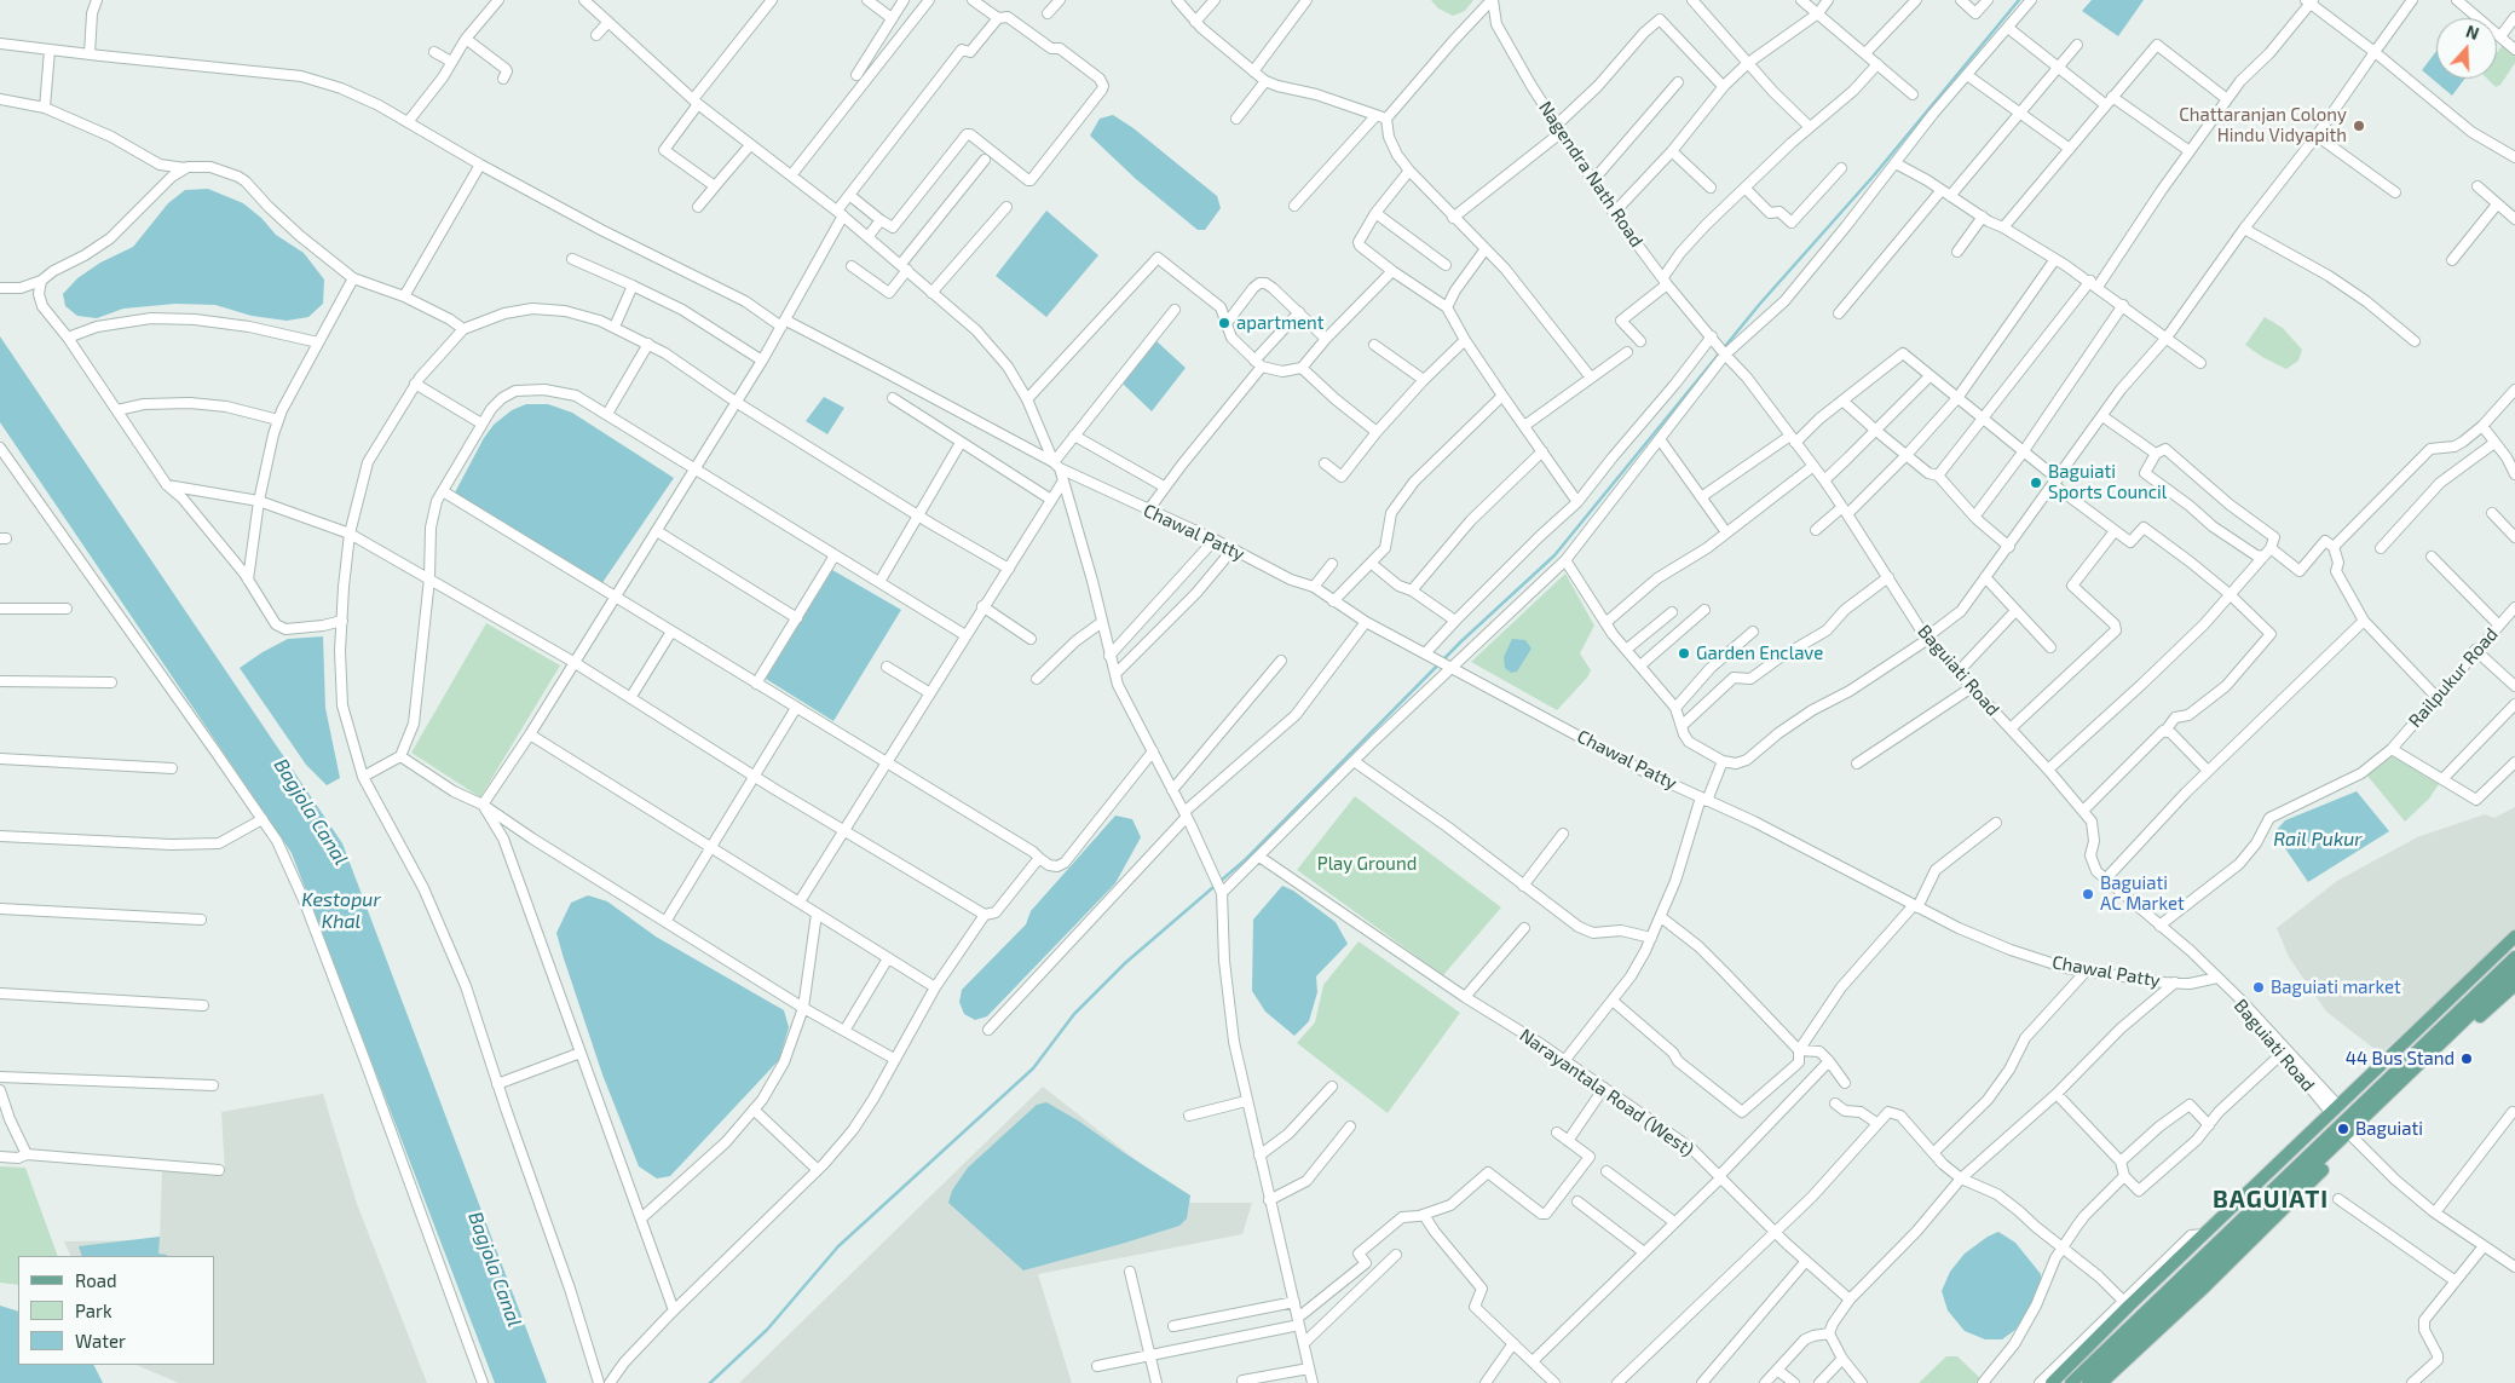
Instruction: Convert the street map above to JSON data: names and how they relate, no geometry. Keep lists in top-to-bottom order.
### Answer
{
  "streets": {
    "street": [
      "Nagendra Nath Road",
      "Chawal Patty",
      "Baguiati Road",
      "Railpukur Road",
      "Narayantala Road (West)"
    ]
  },
  "crossings": [
    ["Nagendra Nath Road", "Baguiati Road"],
    ["Chawal Patty", "Baguiati Road"],
    ["Baguiati Road", "Railpukur Road"]
  ],
  "districts": ["BAGUIATI"],
  "water": ["Bagjola Canal", "Rail Pukur", "Kestopur Khal"],
  "parks": ["Play Ground"],
  "places": [
    "Chattaranjan Colony Hindu Vidyapith",
    "apartment",
    "Baguiati Sports Council",
    "Garden Enclave",
    "Baguiati AC Market",
    "Baguiati market",
    "44 Bus Stand",
    "Baguiati"
  ],
  "legend": ["Road", "Park", "Water"],
  "north": "top"
}
